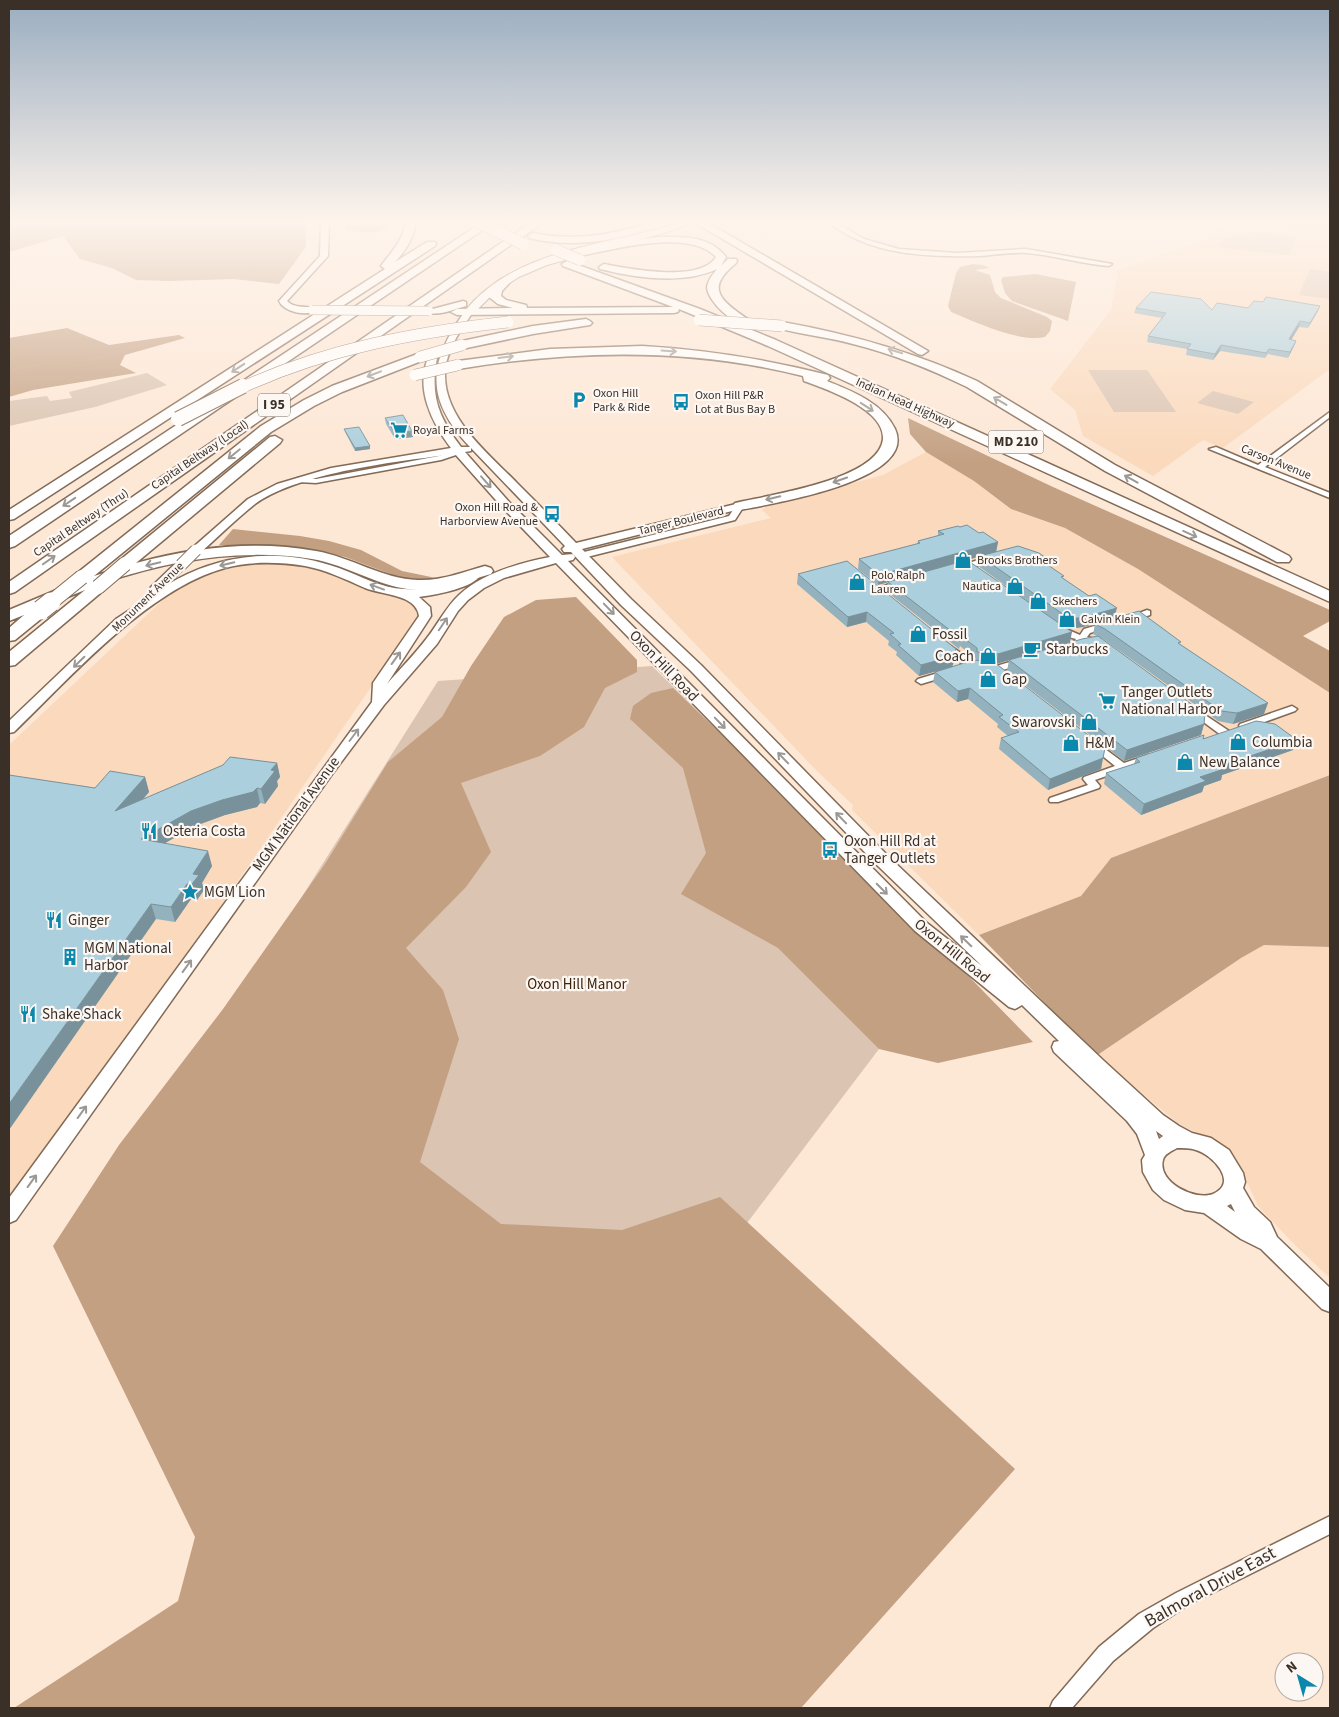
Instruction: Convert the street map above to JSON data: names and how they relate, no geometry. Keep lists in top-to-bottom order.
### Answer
{
  "streets": {
    "highway": [
      "Indian Head Highway",
      "I 95",
      "MD 210",
      "Capital Beltway (Local)",
      "Capital Beltway (Thru)"
    ],
    "main road": [
      "Tanger Boulevard",
      "Monument Avenue",
      "Oxon Hill Road",
      "MGM National Avenue"
    ],
    "street": ["Carson Avenue", "Balmoral Drive East"]
  },
  "crossings": [
    ["Tanger Boulevard", "Oxon Hill Road"],
    ["Tanger Boulevard", "MGM National Avenue"],
    ["Monument Avenue", "Oxon Hill Road"],
    ["Oxon Hill Road", "MGM National Avenue"]
  ],
  "one_way": ["MGM National Avenue"],
  "parks": ["Oxon Hill Manor"],
  "places": {
    "parking": ["Oxon Hill Park & Ride"],
    "bus stop": ["Oxon Hill P&R Lot at Bus Bay B", "Oxon Hill Road & Harborview Avenue", "Oxon Hill Rd at Tanger Outlets"],
    "supermarket": ["Royal Farms", "Tanger Outlets National Harbor"],
    "shop": [
      "Brooks Brothers",
      "Polo Ralph Lauren",
      "Nautica",
      "Skechers",
      "Calvin Klein",
      "Fossil",
      "Coach",
      "Gap",
      "Swarovski",
      "Columbia",
      "H&M",
      "New Balance"
    ],
    "cafe": ["Starbucks"],
    "restaurant": ["Osteria Costa", "Ginger", "Shake Shack"],
    "place": ["MGM Lion"],
    "building": ["MGM National Harbor"]
  },
  "north": "top left"
}
